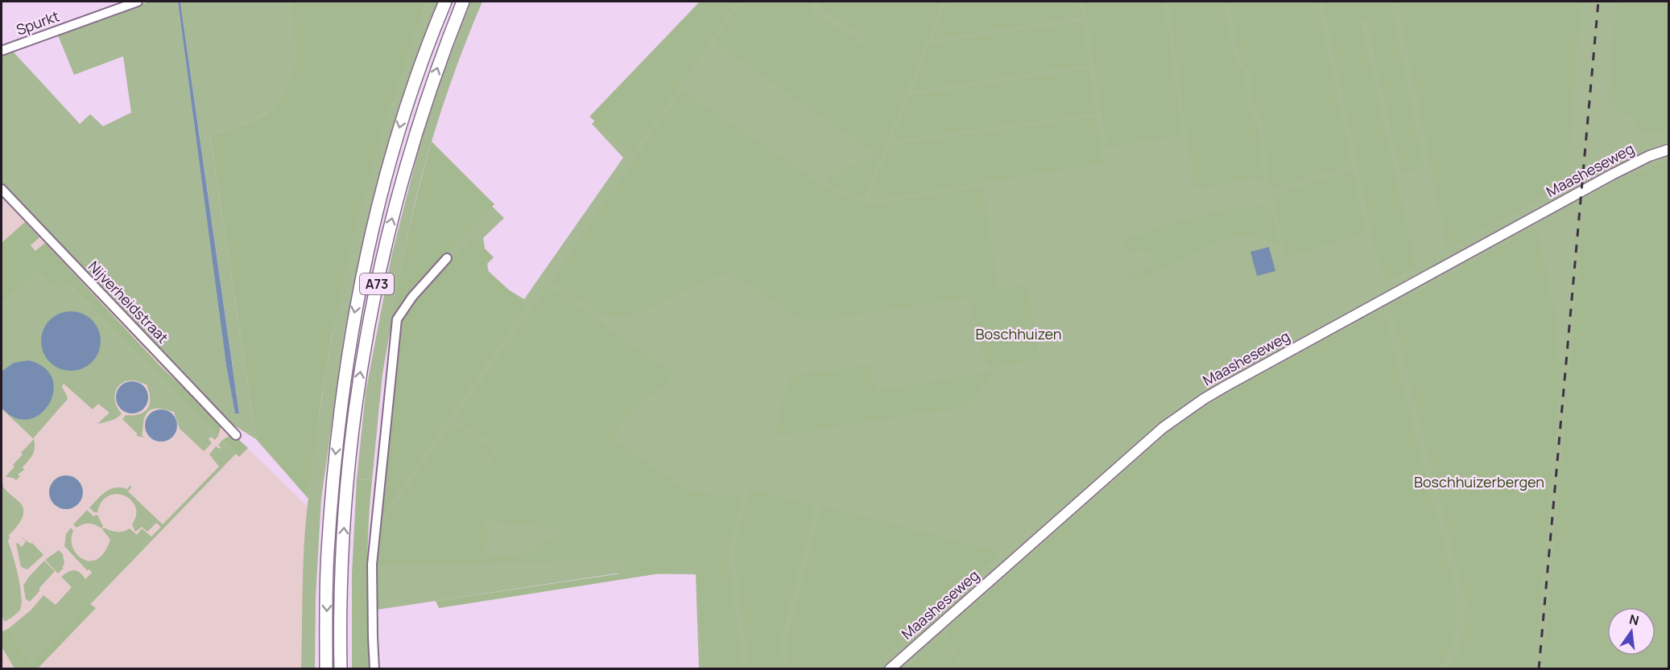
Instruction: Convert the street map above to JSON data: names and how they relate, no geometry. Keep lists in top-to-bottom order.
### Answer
{
  "streets": {
    "highway": ["A73"],
    "main road": ["Maasheseweg"],
    "street": ["Spurkt", "Nijverheidstraat"]
  },
  "parks": ["Boschhuizen", "Boschhuizerbergen"],
  "north": "top"
}
